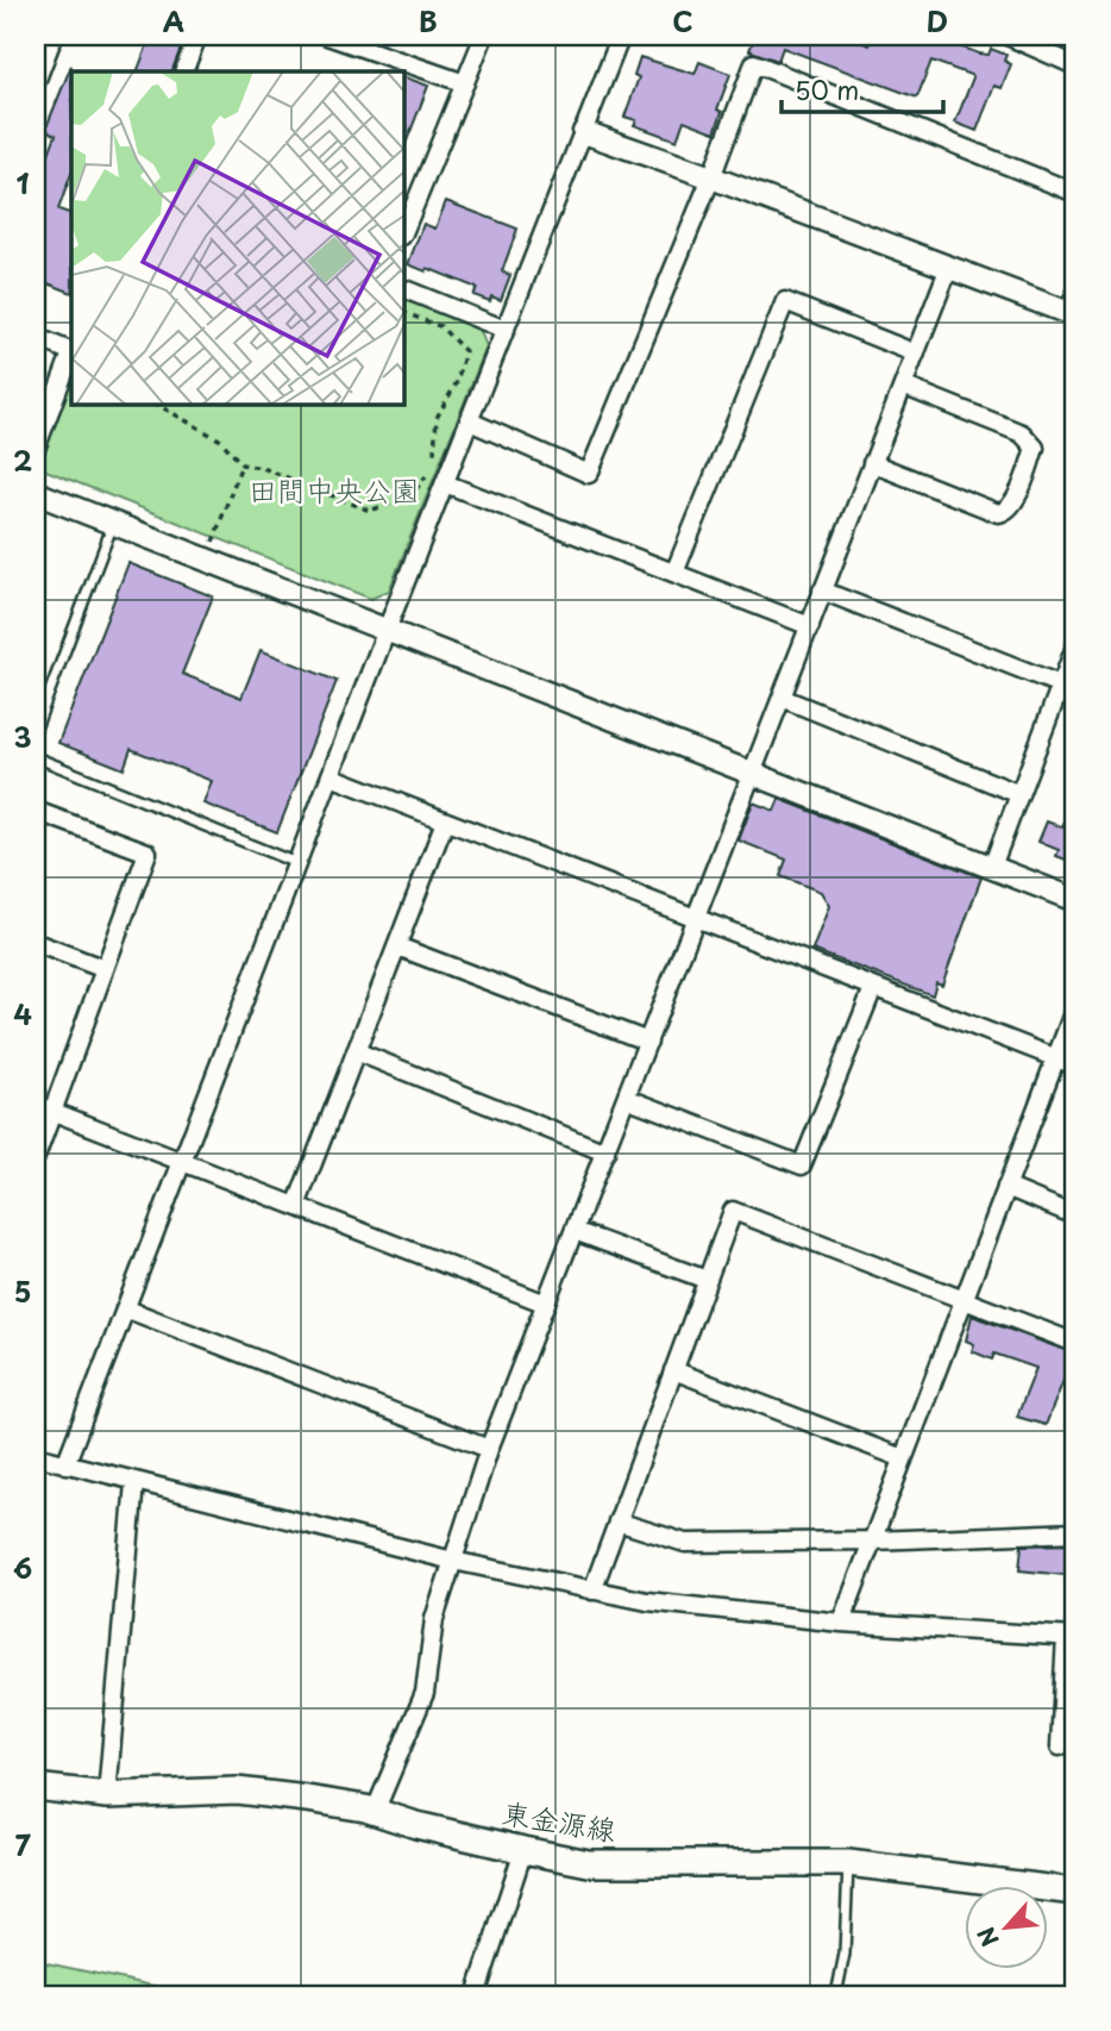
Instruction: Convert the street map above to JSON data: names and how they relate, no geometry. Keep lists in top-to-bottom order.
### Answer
{
  "streets": {
    "main road": ["東金源線"]
  },
  "parks": ["田間中央公園"],
  "scale_bar": "50 m",
  "north": "bottom left",
  "grid": {
    "columns": [
      "A",
      "B",
      "C",
      "D"
    ],
    "rows": [
      "1",
      "2",
      "3",
      "4",
      "5",
      "6",
      "7"
    ]
  }
}
